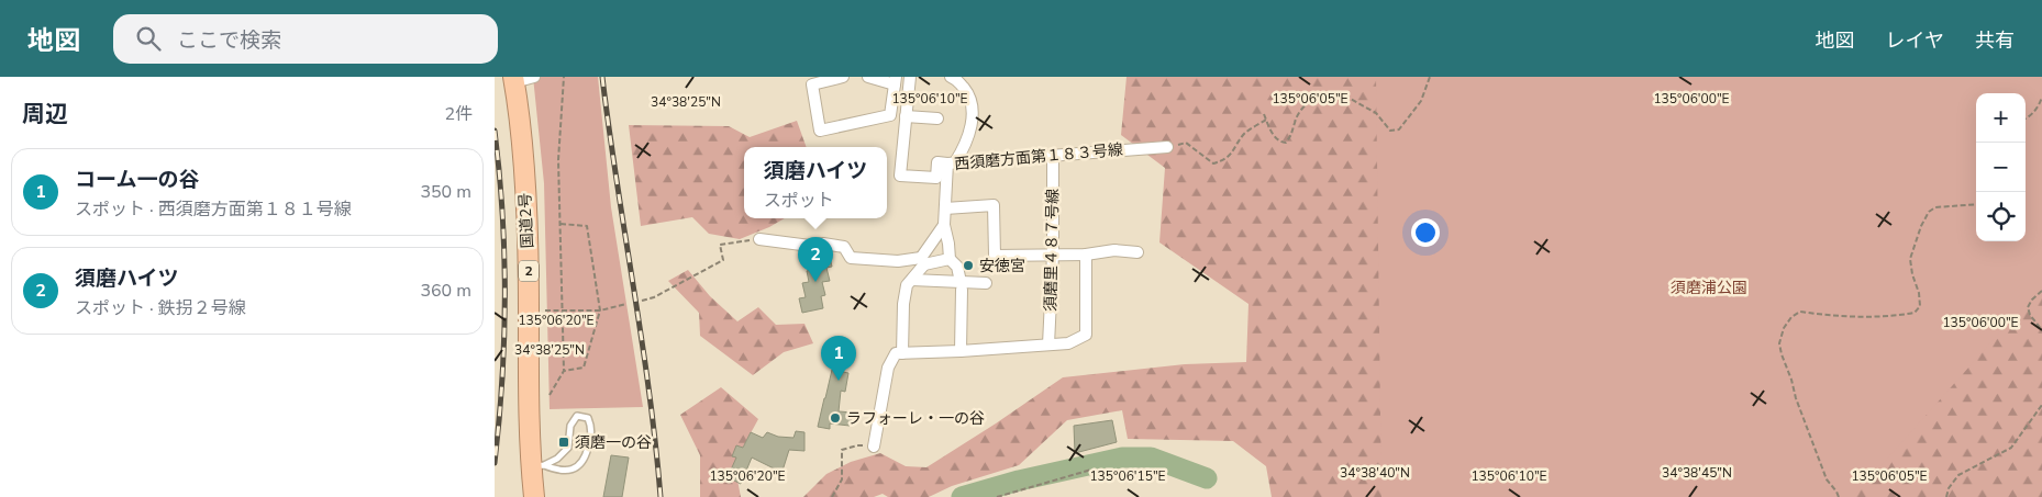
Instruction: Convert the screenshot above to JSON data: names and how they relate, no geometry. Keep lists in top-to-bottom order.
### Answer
{
  "streets": {
    "highway": ["国道2号", "2"],
    "street": ["西須磨方面第１８３号線", "須磨里４８７号線"]
  },
  "crossings": [
    ["西須磨方面第１８３号線", "須磨里４８７号線"]
  ],
  "parks": ["須磨浦公園"],
  "places": {
    "other": ["安徳宮", "ラフォーレ・一の谷"],
    "transit": ["須磨一の谷"]
  },
  "page": {
    "header": "地図",
    "search": "ここで検索",
    "nav": ["地図", "レイヤ", "共有"],
    "heading": ["周辺", "2件"],
    "map_buttons": ["+", "−"],
    "popup": ["須磨ハイツ", "スポット"],
    "list": [
      {
        "mark": "1",
        "name": "コーム一の谷",
        "note": "スポット · 西須磨方面第１８１号線",
        "value": "350 m"
      },
      {
        "mark": "2",
        "name": "須磨ハイツ",
        "note": "スポット · 鉄拐２号線",
        "value": "360 m"
      }
    ],
    "pins": ["2", "1"]
  },
  "coordinates": [
    "135°06'10\"E",
    "135°06'05\"E",
    "135°06'00\"E",
    "34°38'25\"N",
    "135°06'20\"E",
    "34°38'40\"N",
    "34°38'45\"N",
    "135°06'15\"E"
  ]
}
